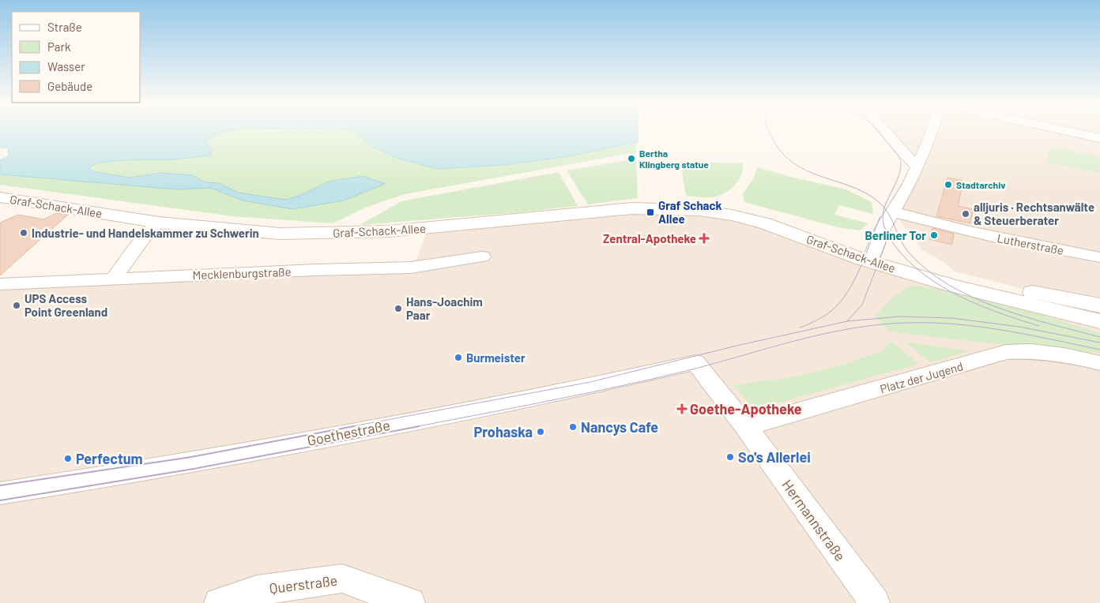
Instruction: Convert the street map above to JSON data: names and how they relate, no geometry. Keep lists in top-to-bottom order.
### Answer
{
  "streets": {
    "street": [
      "Graf-Schack-Allee",
      "Lutherstraße",
      "Mecklenburgstraße",
      "Platz der Jugend",
      "Goethestraße",
      "Hermannstraße",
      "Querstraße"
    ]
  },
  "crossings": [
    ["Platz der Jugend", "Hermannstraße"],
    ["Goethestraße", "Hermannstraße"]
  ],
  "places": {
    "other": [
      "Bertha Klingberg statue",
      "Stadtarchiv",
      "alljuris · Rechtsanwälte & Steuerberater",
      "Industrie- und Handelskammer zu Schwerin",
      "Berliner Tor",
      "UPS Access Point Greenland",
      "Hans-Joachim Paar",
      "Burmeister",
      "Nancys Cafe",
      "Prohaska",
      "So's Allerlei",
      "Perfectum"
    ],
    "transit": ["Graf Schack Allee"],
    "health": ["Zentral-Apotheke", "Goethe-Apotheke"]
  },
  "legend": [
    "Straße",
    "Park",
    "Wasser",
    "Gebäude"
  ]
}
